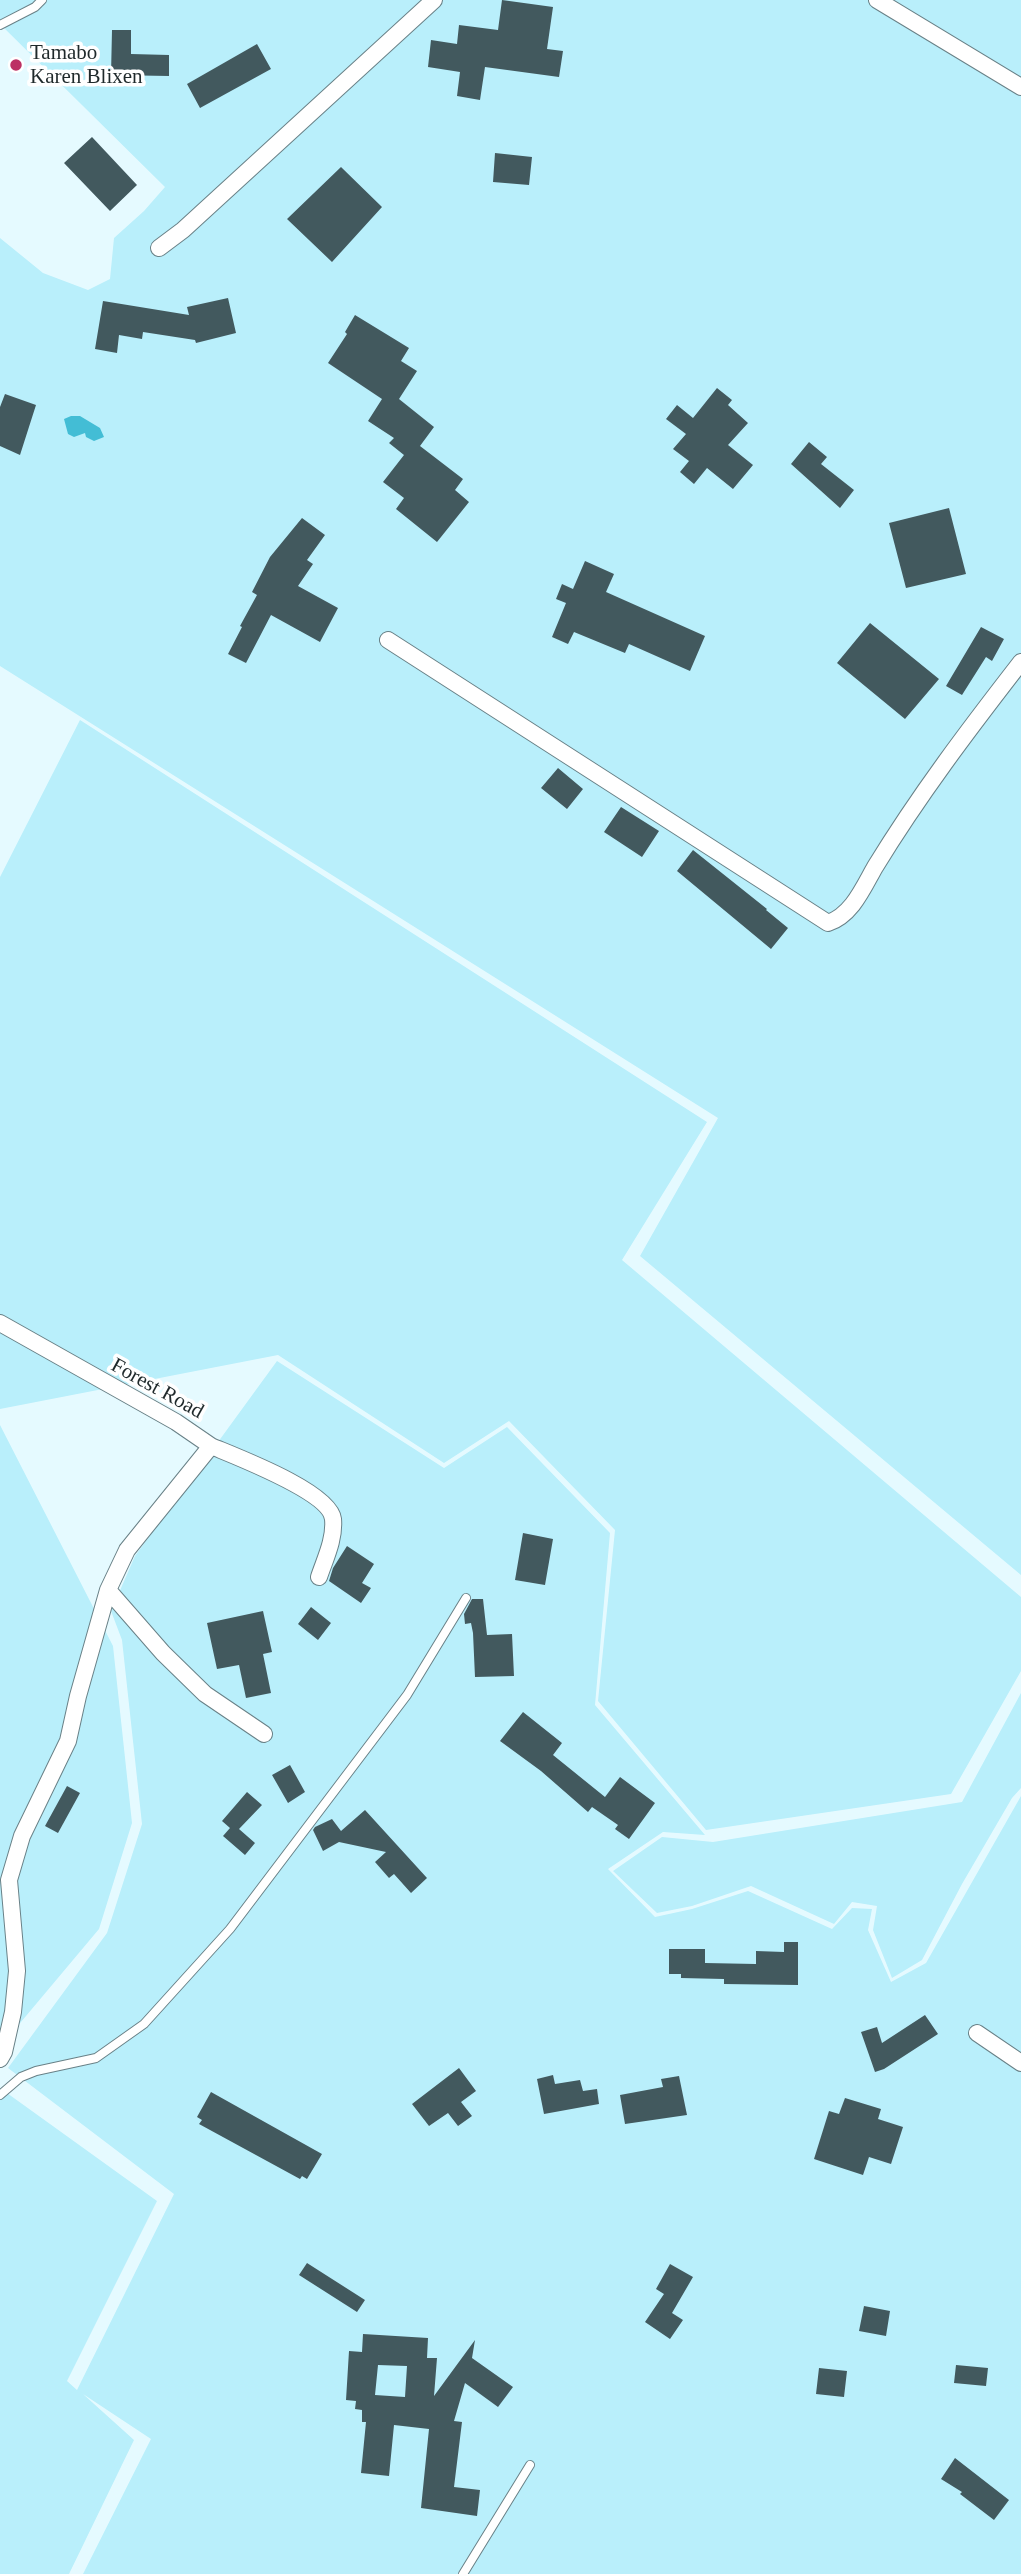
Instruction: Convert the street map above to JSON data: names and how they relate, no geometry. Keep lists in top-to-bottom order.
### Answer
{
  "streets": {
    "street": ["Forest Road"]
  },
  "places": ["Tamabo Karen Blixen"]
}
